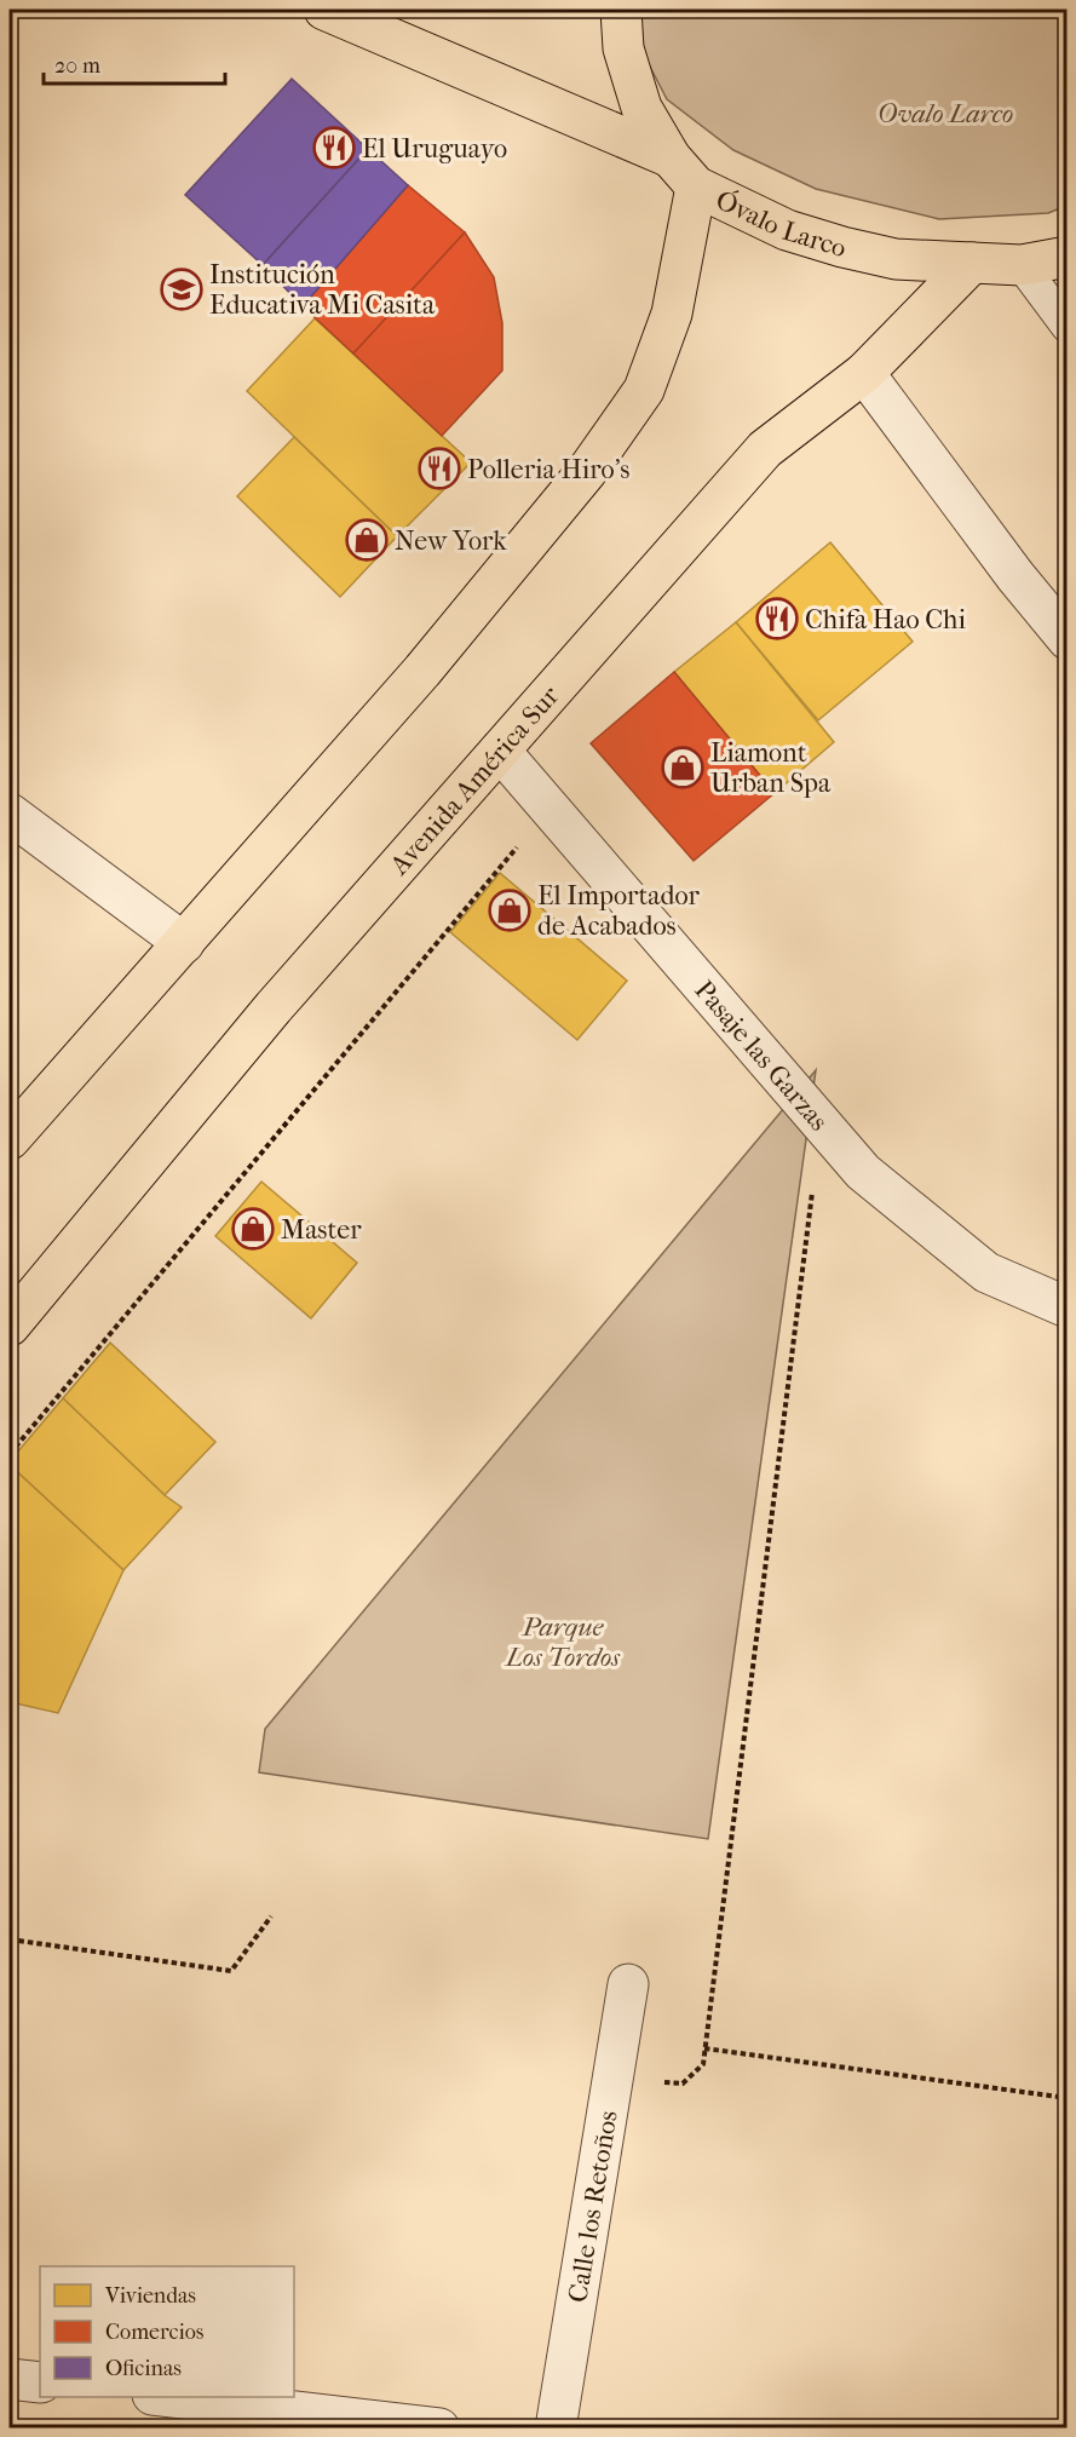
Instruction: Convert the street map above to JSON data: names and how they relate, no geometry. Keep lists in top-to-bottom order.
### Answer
{
  "streets": {
    "main road": ["Óvalo Larco", "Avenida América Sur"],
    "street": ["Pasaje las Garzas", "Calle los Retoños"]
  },
  "crossings": [
    ["Óvalo Larco", "Avenida América Sur"],
    ["Avenida América Sur", "Pasaje las Garzas"]
  ],
  "parks": ["Ovalo Larco", "Parque Los Tordos"],
  "places": {
    "restaurant": ["El Uruguayo", "Polleria Hiro's", "Chifa Hao Chi"],
    "school or university": ["Institución Educativa Mi Casita"],
    "shop": [
      "New York",
      "Liamont Urban Spa",
      "El Importador de Acabados",
      "Master"
    ]
  },
  "legend": ["Viviendas", "Comercios", "Oficinas"],
  "scale_bar": "20 m"
}
